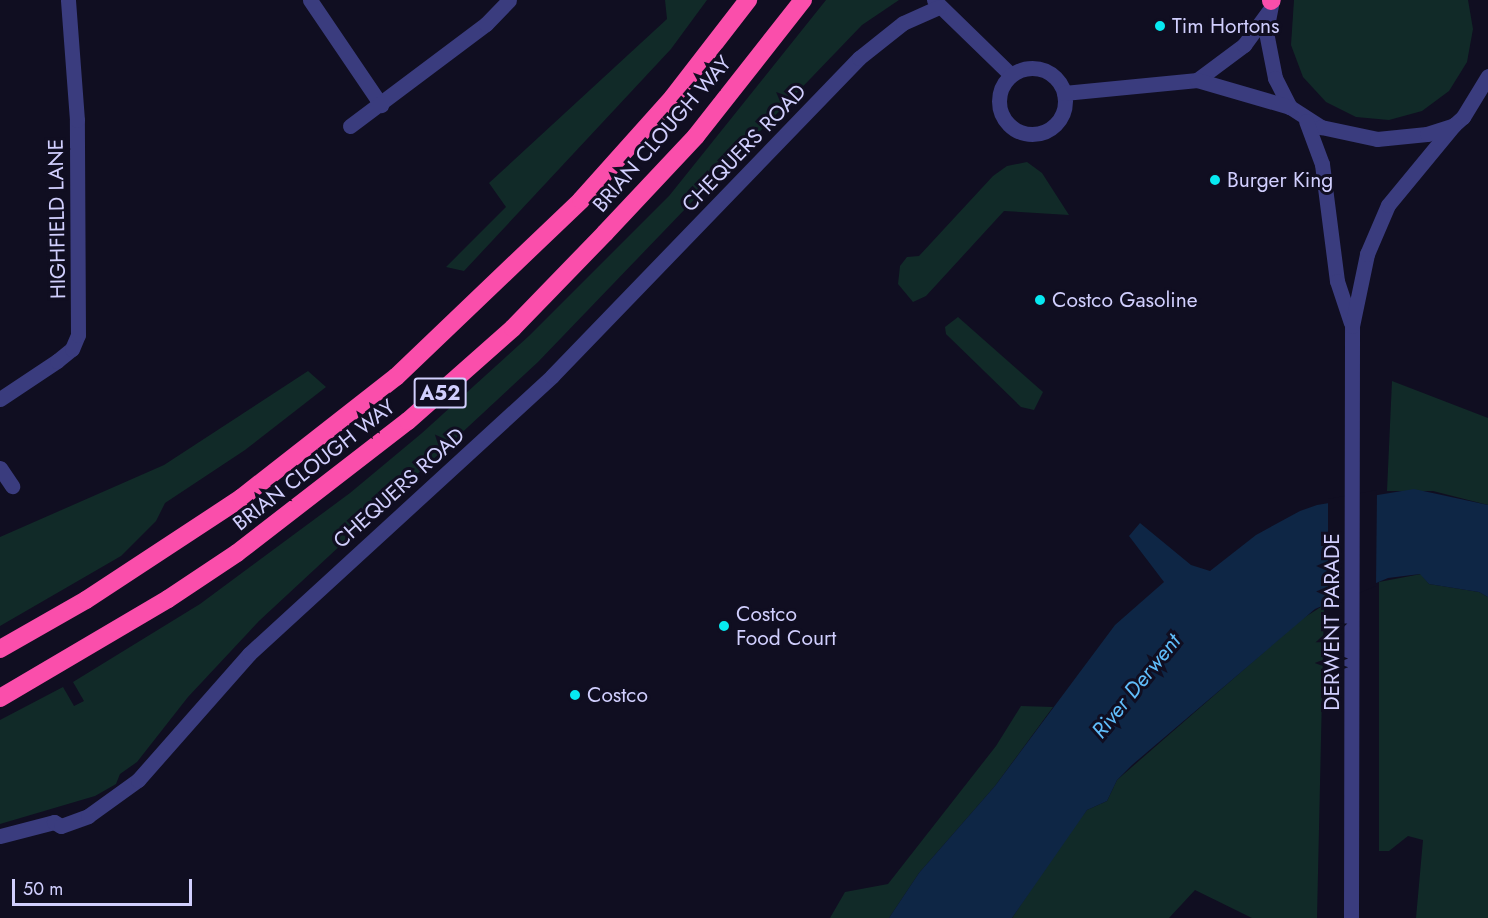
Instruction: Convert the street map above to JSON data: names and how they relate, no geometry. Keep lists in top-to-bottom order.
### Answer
{
  "streets": {
    "highway": ["BRIAN CLOUGH WAY", "A52"],
    "street": ["CHEQUERS ROAD", "HIGHFIELD LANE", "DERWENT PARADE"]
  },
  "water": ["River Derwent"],
  "places": [
    "Tim Hortons",
    "Burger King",
    "Costco Gasoline",
    "Costco Food Court",
    "Costco"
  ],
  "scale_bar": "50 m"
}
